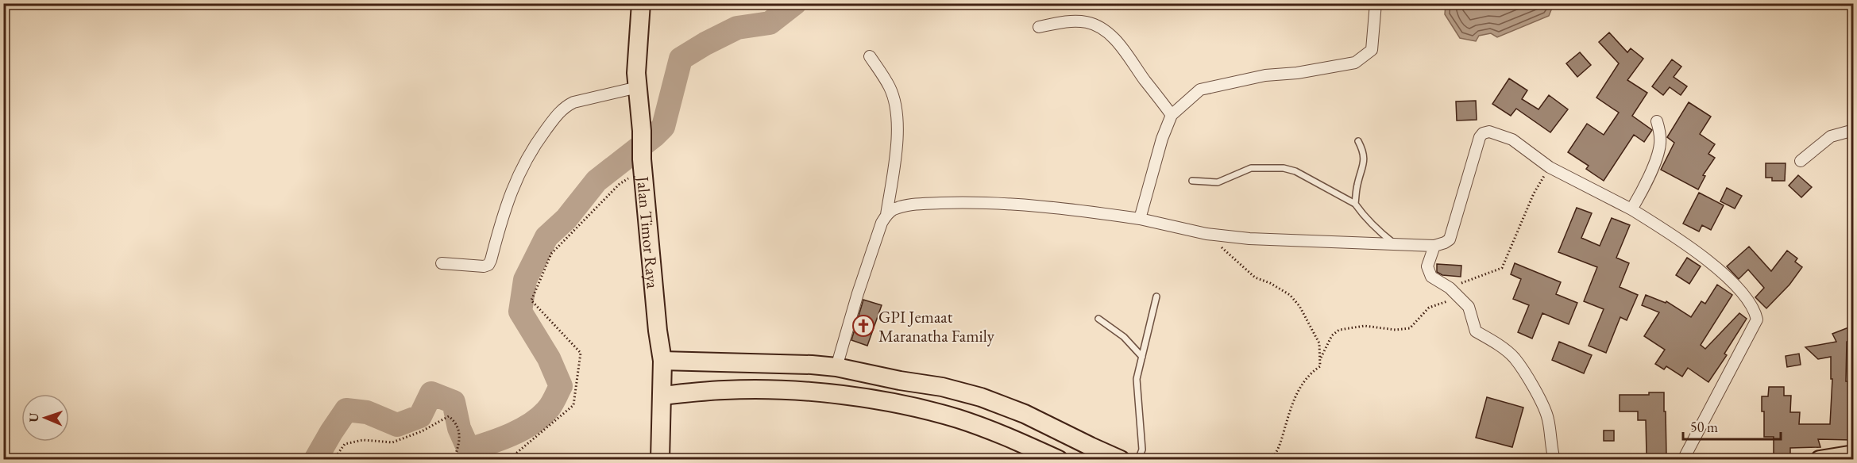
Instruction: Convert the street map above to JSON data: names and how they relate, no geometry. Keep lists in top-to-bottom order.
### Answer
{
  "streets": {
    "highway": ["Jalan Timor Raya"]
  },
  "places": {
    "church": ["GPI Jemaat Maranatha Family"]
  },
  "scale_bar": "50 m",
  "north": "left"
}
